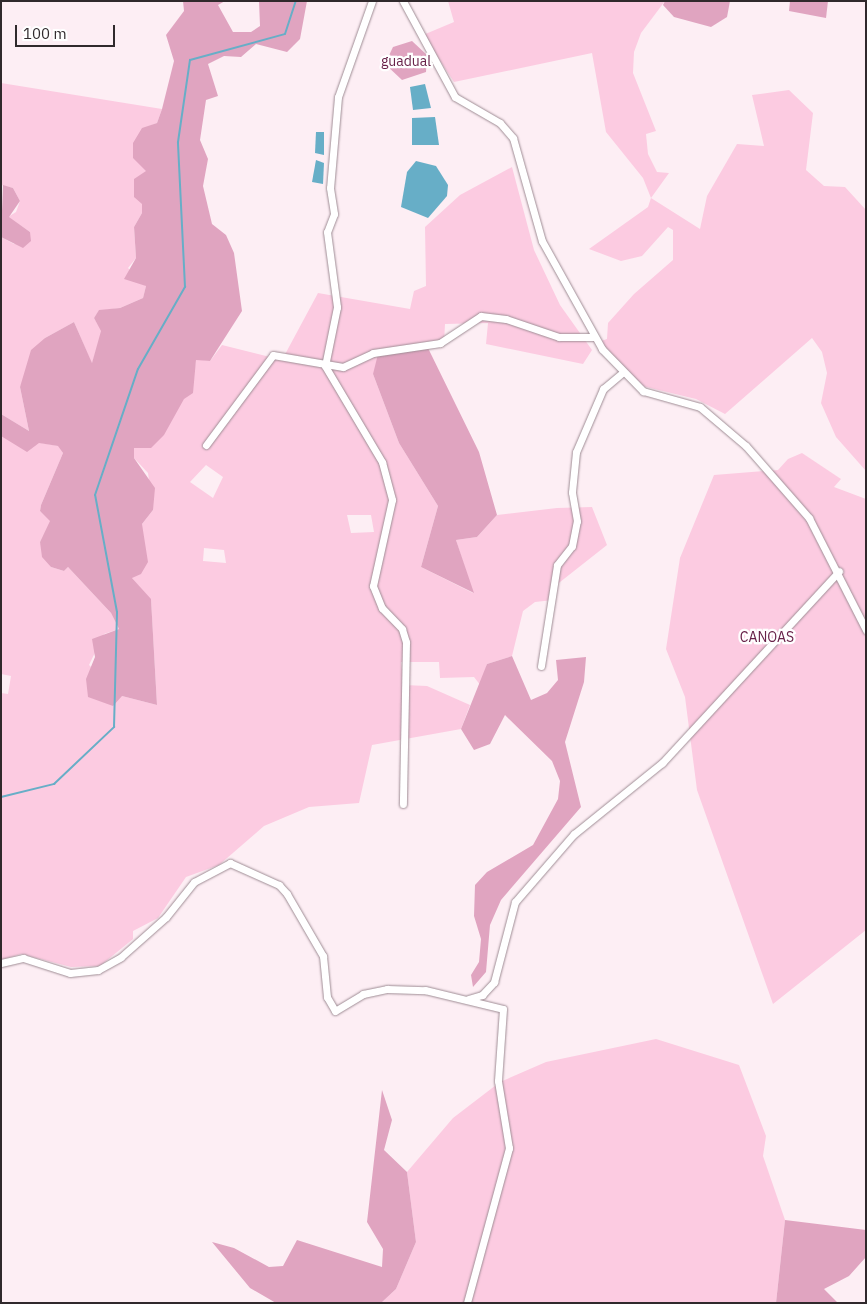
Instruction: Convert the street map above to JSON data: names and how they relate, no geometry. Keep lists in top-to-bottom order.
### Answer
{
  "parks": ["guadual", "CANOAS"],
  "scale_bar": "100 m"
}
